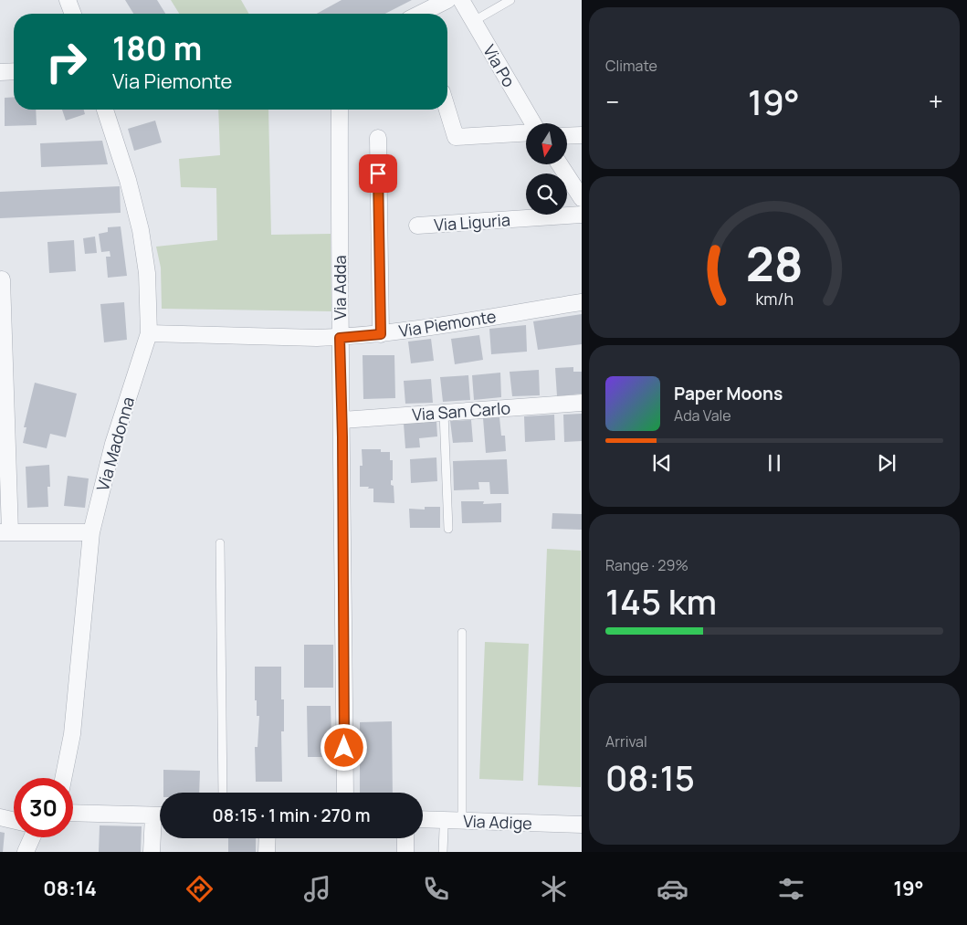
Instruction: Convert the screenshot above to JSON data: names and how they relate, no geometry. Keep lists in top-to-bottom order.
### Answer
{
  "streets": {
    "street": [
      "Via Po",
      "Via Liguria",
      "Via Adda",
      "Via Piemonte",
      "Via San Carlo",
      "Via Madonna",
      "Via Adige"
    ]
  },
  "crossings": [
    ["Via Adda", "Via Piemonte"],
    ["Via Adda", "Via San Carlo"],
    ["Via Piemonte", "Via Madonna"]
  ],
  "north": "bottom",
  "page": {
    "tile": [
      "Climate",
      ["Range · 29%", "145 km"],
      ["Arrival", "08:15"]
    ],
    "turn": ["180 m", "Via Piemonte"],
    "heat": ["−", "19°", "+"],
    "song": ["Paper Moons", "Ada Vale"],
    "limit": "30",
    "trip": "08:15 · 1 min · 270 m",
    "tabs": ["08:14", "19°"],
    "gauge": ["28", "km/h"]
  }
}
